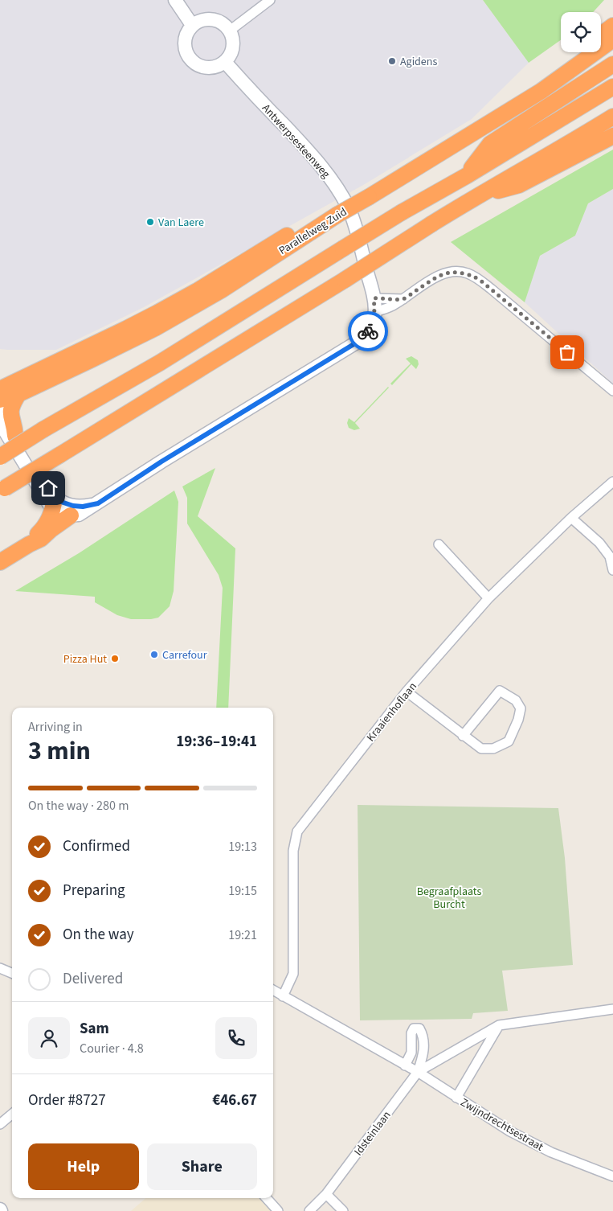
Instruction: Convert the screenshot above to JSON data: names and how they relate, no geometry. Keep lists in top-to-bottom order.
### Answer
{
  "streets": {
    "highway": ["Parallelweg Zuid"],
    "street": [
      "Antwerpsesteenweg",
      "Kraaienhoflaan",
      "Zwijndrechtsestraat",
      "Idsteinlaan"
    ]
  },
  "crossings": [
    ["Kraaienhoflaan", "Zwijndrechtsestraat"],
    ["Zwijndrechtsestraat", "Idsteinlaan"]
  ],
  "parks": ["Begraafplaats Burcht"],
  "places": [
    "Agidens",
    "Van Laere",
    "Carrefour",
    "Pizza Hut"
  ],
  "page": {
    "heading": ["3 min", "Arriving in", "19:36–19:41"],
    "panel": [
      "Sam",
      "Courier · 4.8",
      "Order #8727",
      "€46.67"
    ],
    "bar": "On the way · 280 m",
    "list": [
      ["Confirmed", "19:13"],
      ["Preparing", "19:15"],
      ["On the way", "19:21"],
      "Delivered"
    ],
    "buttons": ["Help", "Share"]
  }
}
